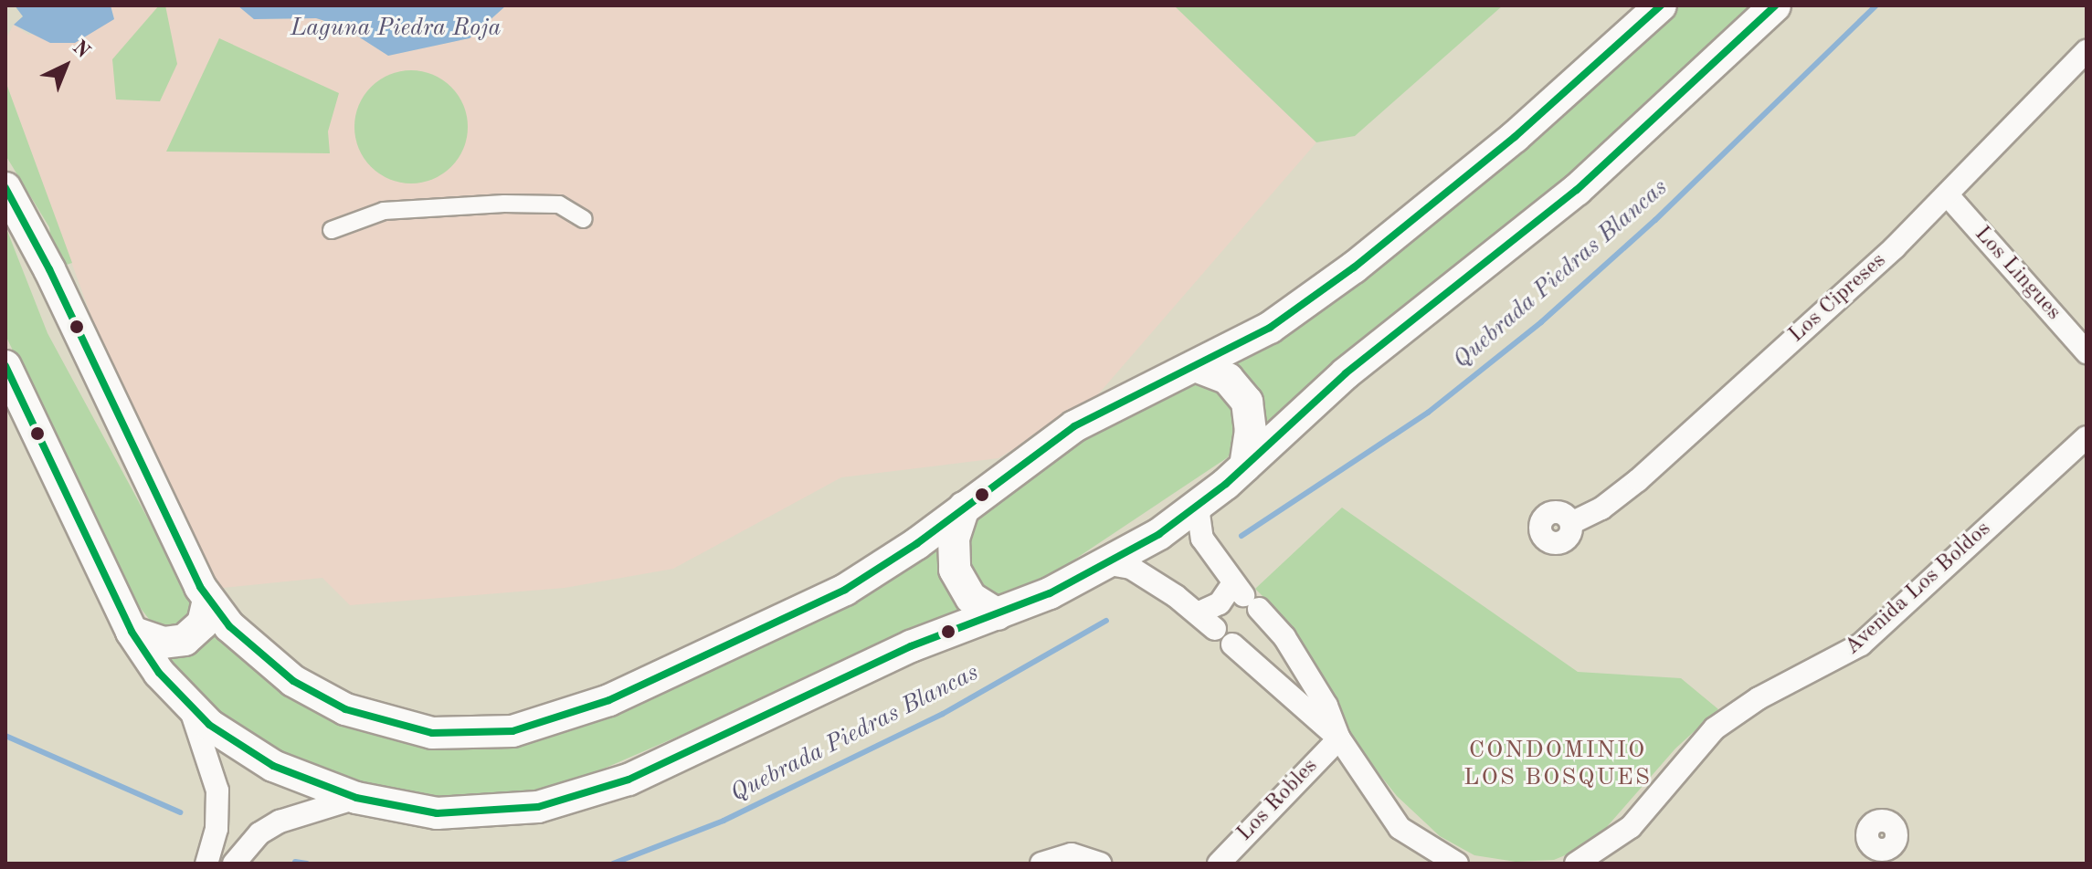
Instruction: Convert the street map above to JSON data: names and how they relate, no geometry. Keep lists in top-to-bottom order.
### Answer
{
  "streets": {
    "street": [
      "Los Lingues",
      "Los Cipreses",
      "Avenida Los Boldos",
      "Los Robles"
    ]
  },
  "crossings": [
    ["Los Lingues", "Los Cipreses"]
  ],
  "districts": ["CONDOMINIO LOS BOSQUES"],
  "water": ["Laguna Piedra Roja", "Quebrada Piedras Blancas"],
  "north": "top right"
}
